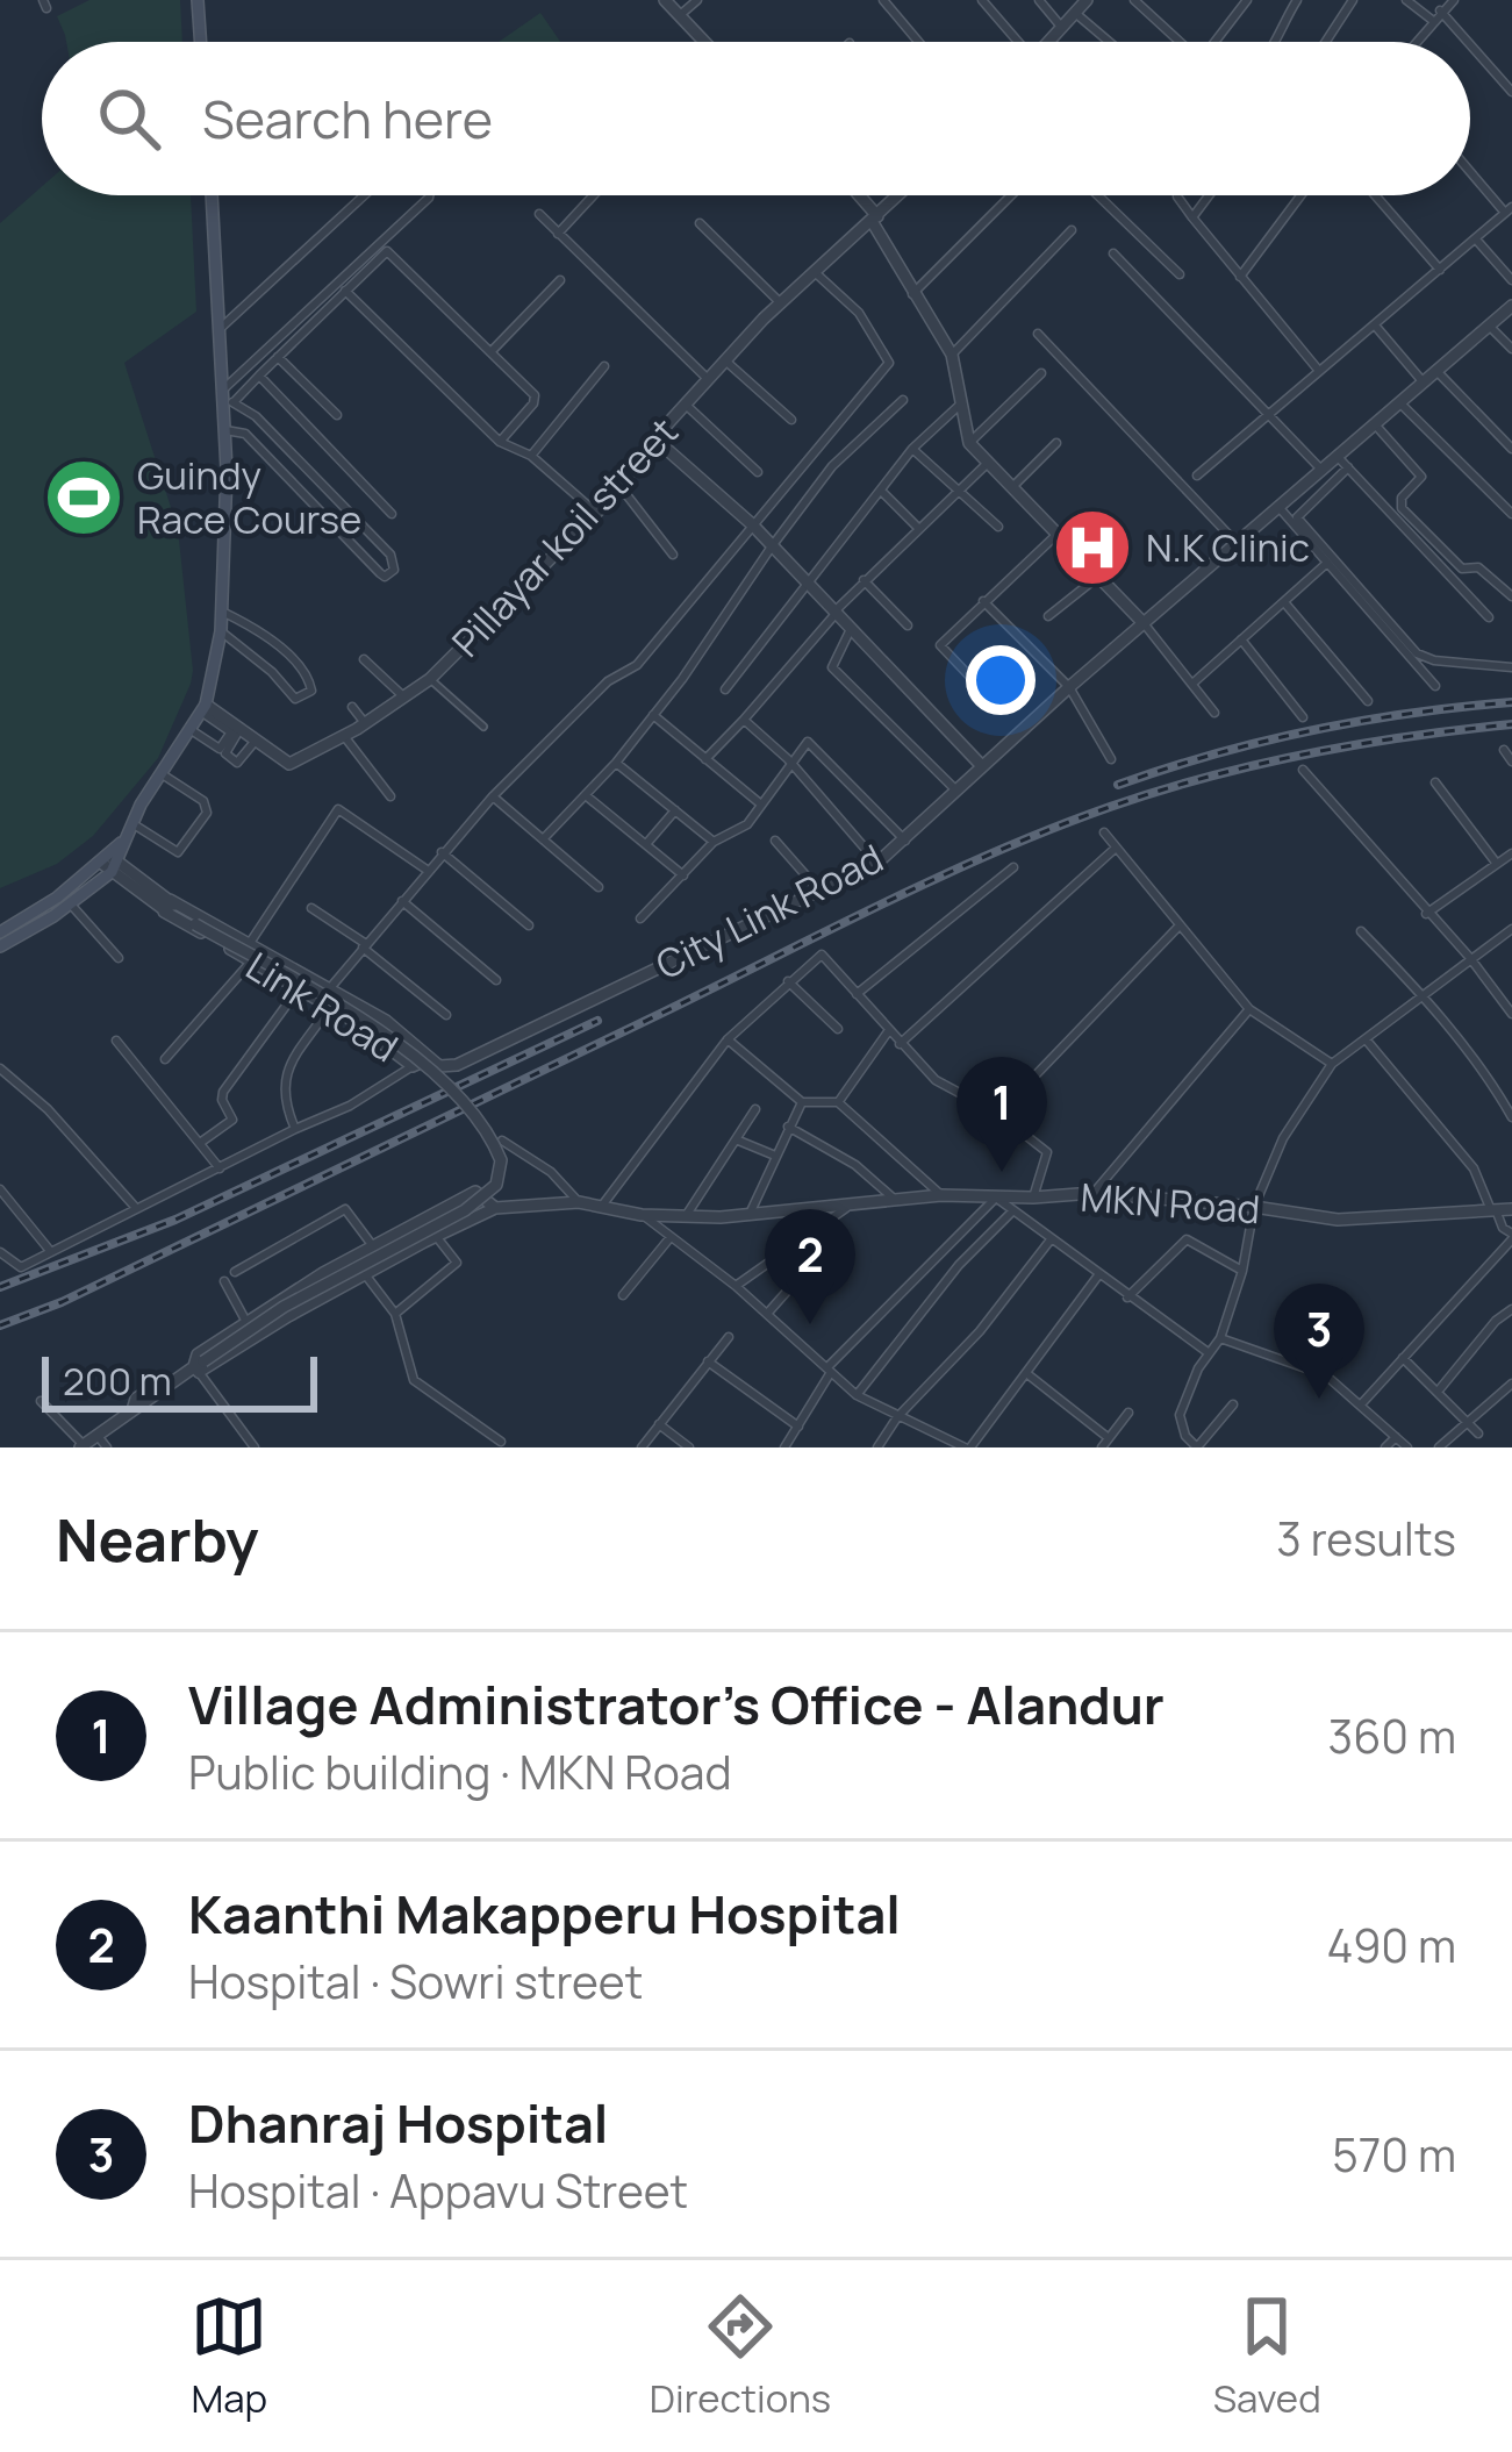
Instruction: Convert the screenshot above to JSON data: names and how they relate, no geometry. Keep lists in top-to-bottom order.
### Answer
{
  "streets": {
    "street": [
      "Pillayar koil street",
      "City Link Road",
      "Link Road",
      "MKN Road"
    ]
  },
  "crossings": [
    ["City Link Road", "Link Road"]
  ],
  "places": {
    "sports": ["Guindy Race Course"],
    "hospital": ["N.K Clinic"]
  },
  "scale_bar": "200 m",
  "page": {
    "search": "Search here",
    "pins": ["1", "2", "3"],
    "scale": "200 m",
    "heading": ["Nearby", "3 results"],
    "list": [
      {
        "mark": "1",
        "name": "Village Administrator's Office - Alandur",
        "note": "Public building · MKN Road",
        "value": "360 m"
      },
      {
        "mark": "2",
        "name": "Kaanthi Makapperu Hospital",
        "note": "Hospital · Sowri street",
        "value": "490 m"
      },
      {
        "mark": "3",
        "name": "Dhanraj Hospital",
        "note": "Hospital · Appavu Street",
        "value": "570 m"
      }
    ],
    "nav": ["Map", "Directions", "Saved"]
  }
}
